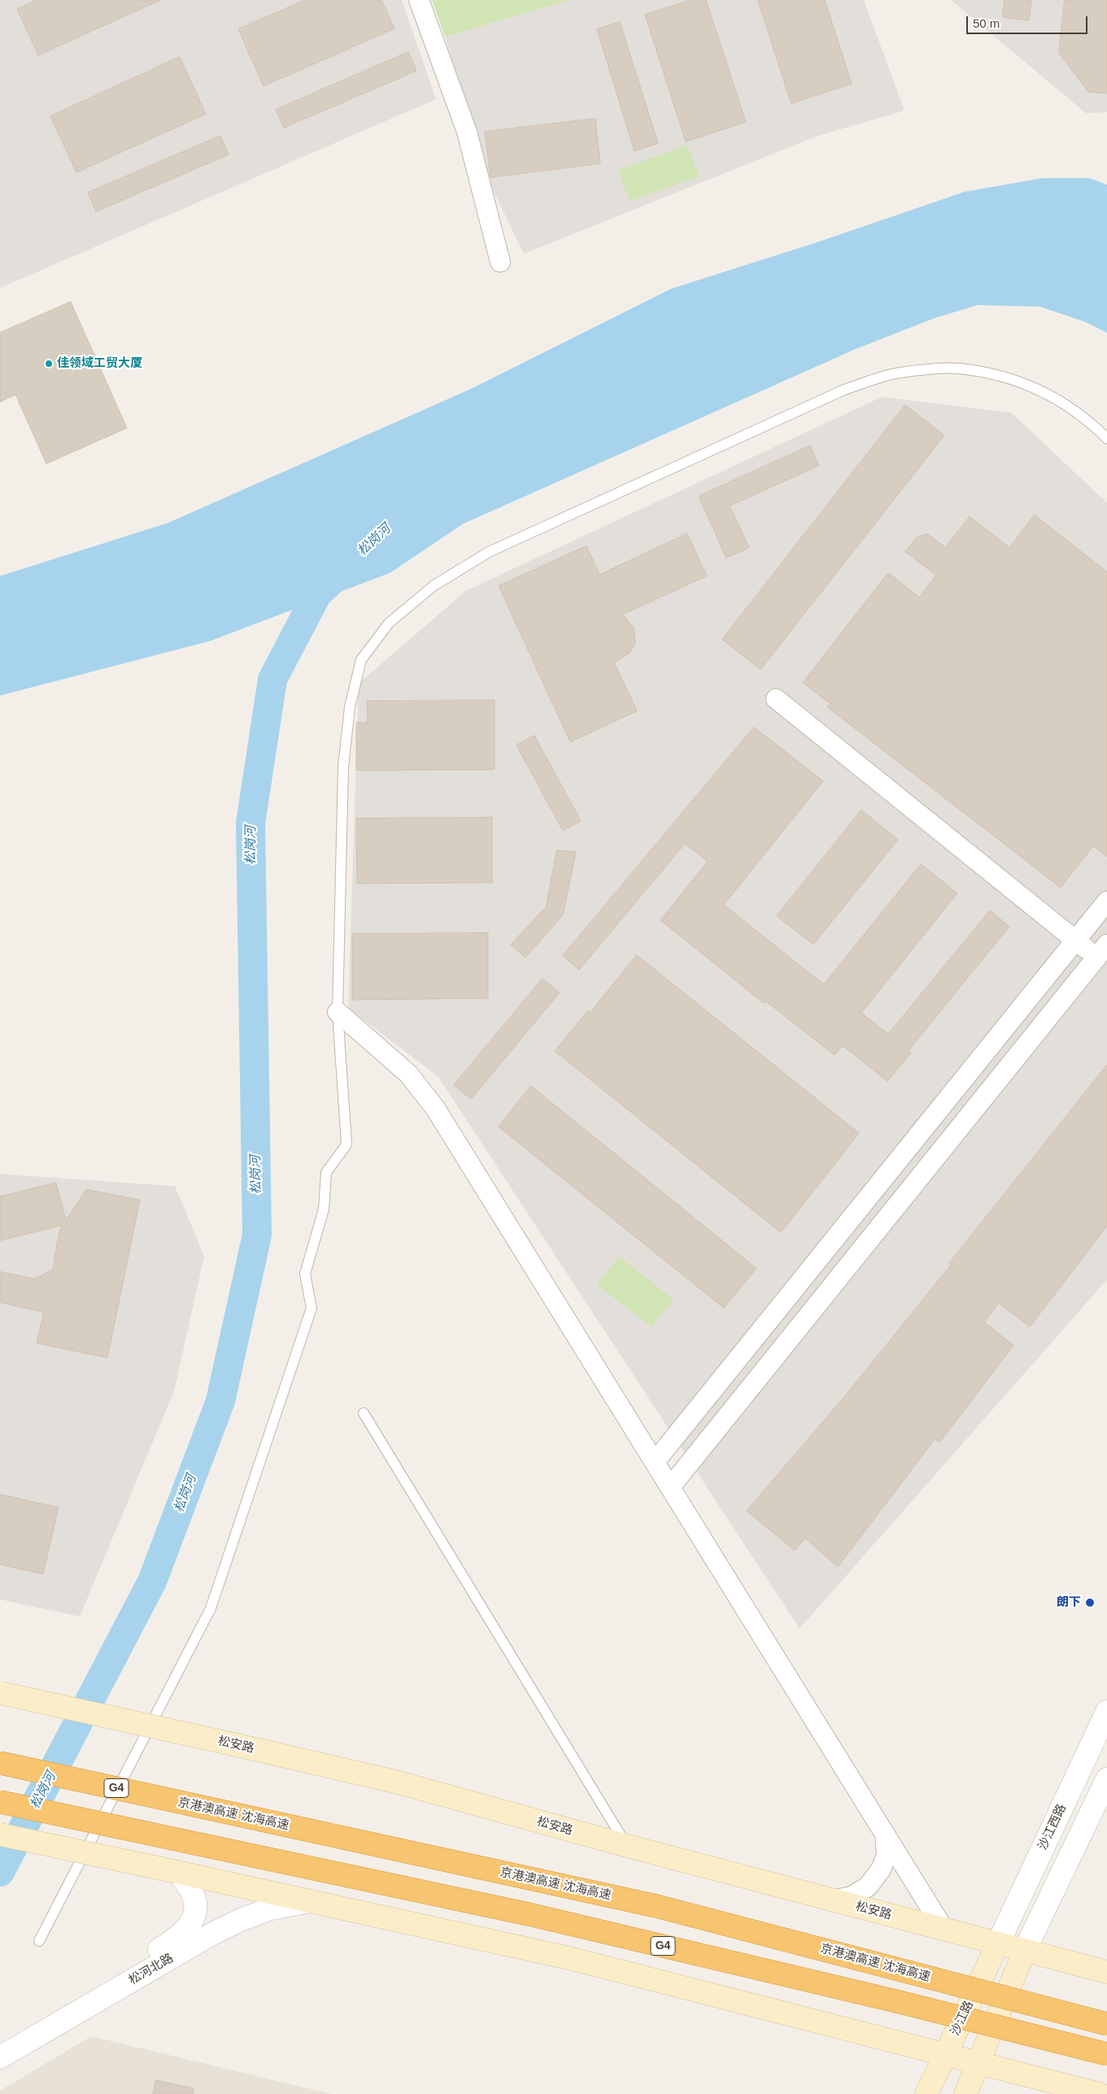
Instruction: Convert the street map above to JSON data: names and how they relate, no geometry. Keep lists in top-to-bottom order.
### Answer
{
  "streets": {
    "highway": ["G4", "京港澳高速 沈海高速"],
    "main road": ["松安路", "沙江路"],
    "street": ["沙江西路", "松河北路"]
  },
  "crossings": [
    ["松安路", "沙江西路"],
    ["松安路", "沙江路"],
    ["沙江西路", "沙江路"]
  ],
  "water": ["松岗河"],
  "places": ["佳领域工贸大厦", "朗下"],
  "scale_bar": "50 m"
}
